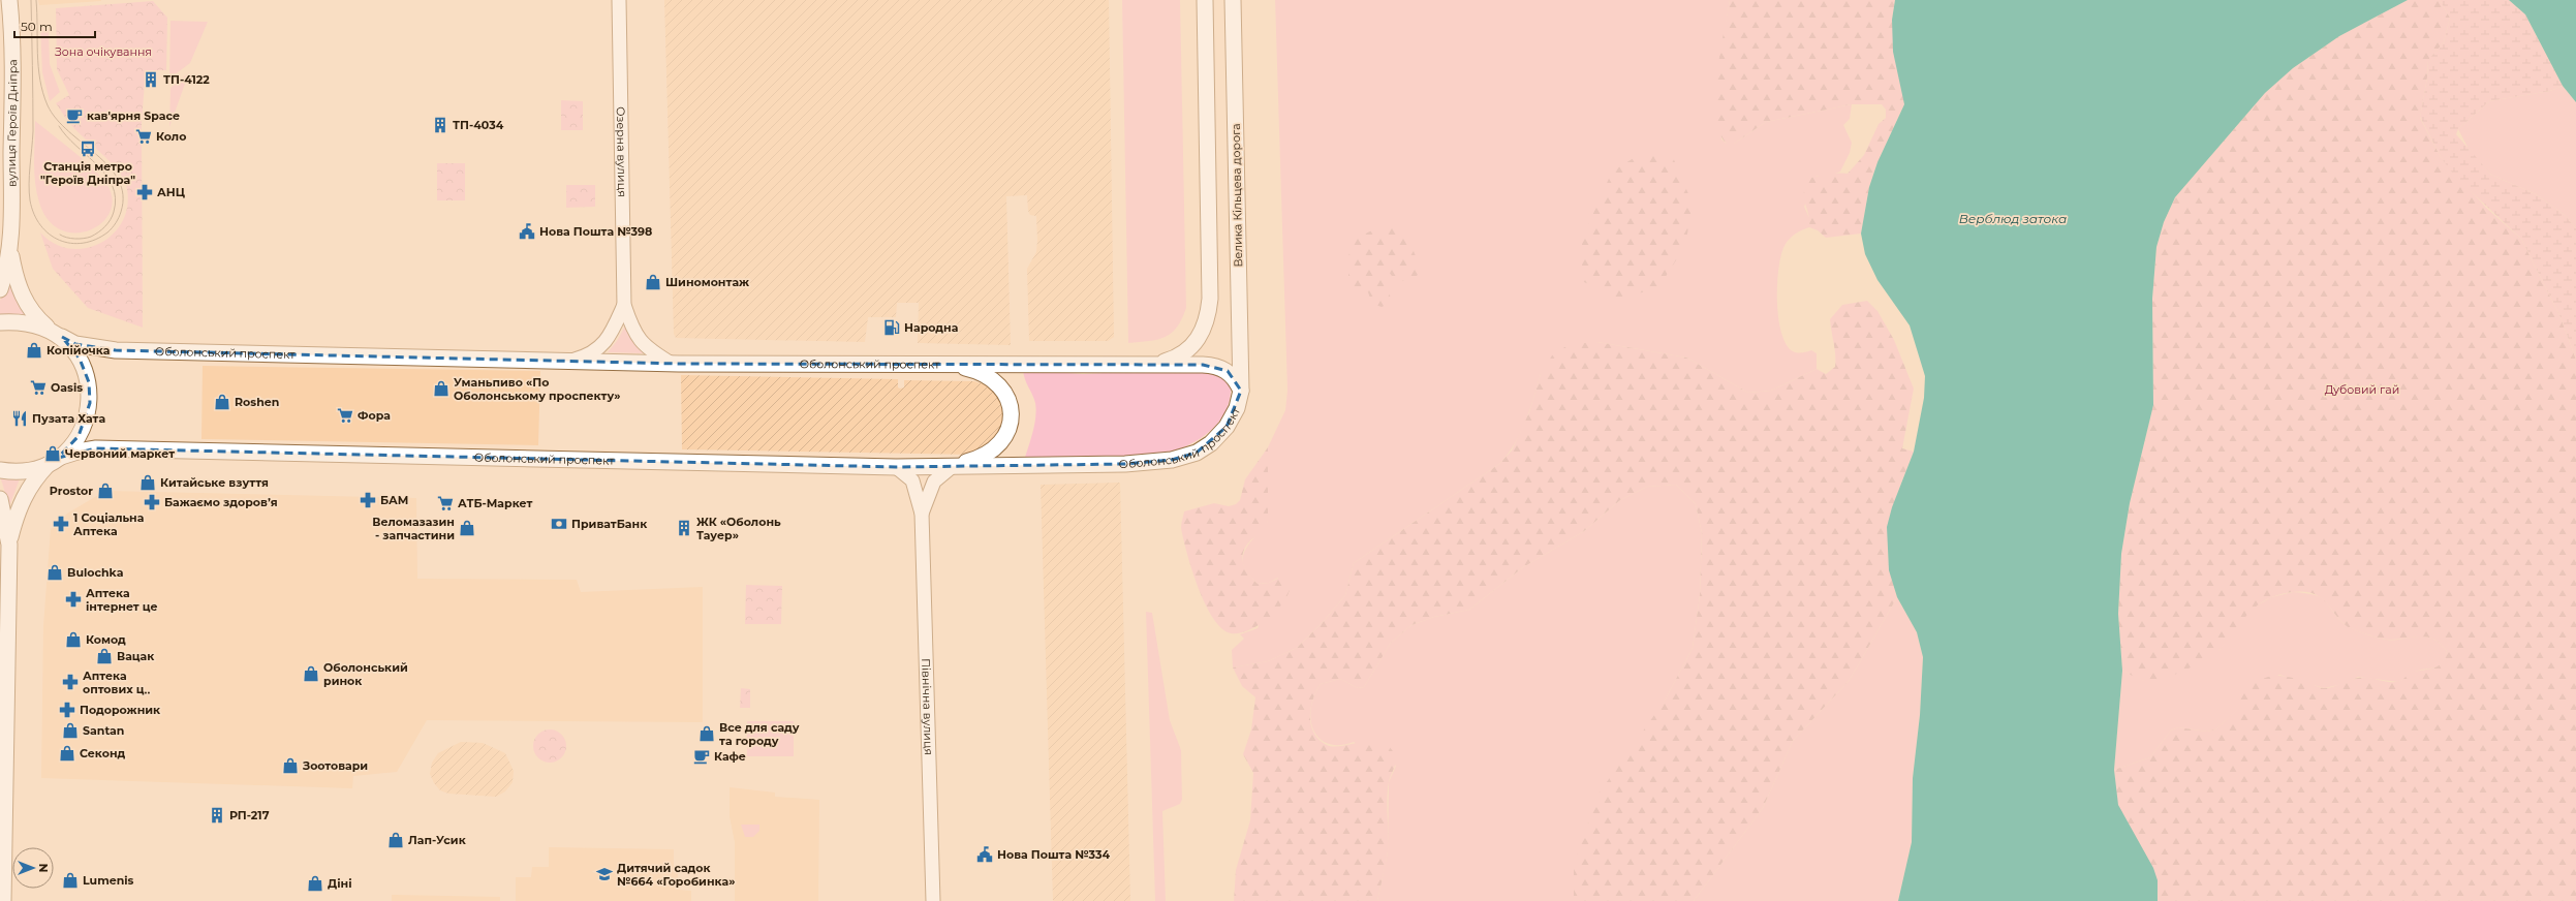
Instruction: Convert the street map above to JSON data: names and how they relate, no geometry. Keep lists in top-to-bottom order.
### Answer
{
  "streets": {
    "main road": ["вулиця Героїв Дніпра", "Велика Кільцева дорога", "Оболонський проспект"],
    "street": ["Озерна вулиця", "Північна вулиця"]
  },
  "crossings": [
    ["вулиця Героїв Дніпра", "Оболонський проспект"],
    ["Велика Кільцева дорога", "Оболонський проспект"],
    ["Оболонський проспект", "Північна вулиця"]
  ],
  "water": ["Верблюд затока"],
  "parks": ["Зона очікування", "Дубовий гай"],
  "places": {
    "building": [
      "ТП-4122",
      "ТП-4034",
      "ЖК «Оболонь Тауер»",
      "РП-217"
    ],
    "cafe": ["кав'ярня Space", "Кафе"],
    "supermarket": [
      "Коло",
      "Oasis",
      "Фора",
      "АТБ-Маркет"
    ],
    "bus stop": ["Станція метро \"Героїв Дніпра\""],
    "pharmacy": [
      "АНЦ",
      "БАМ",
      "Бажаємо здоровʼя",
      "1 Соціальна Аптека",
      "Аптека інтернет це",
      "Аптека оптових ц‥",
      "Подорожник"
    ],
    "public building": ["Нова Пошта №398", "Нова Пошта №334"],
    "shop": [
      "Шиномонтаж",
      "Копійочка",
      "Уманьпиво «По Оболонському проспекту»",
      "Roshen",
      "Червоний маркет",
      "Китайське взуття",
      "Prostor",
      "Веломазазин - запчастини",
      "Bulochka",
      "Комод",
      "Вацак",
      "Оболонський ринок",
      "Santan",
      "Все для саду та городу",
      "Секонд",
      "Зоотовари",
      "Лап-Усик",
      "Lumenis",
      "Діні"
    ],
    "fuel station": ["Народна"],
    "restaurant": ["Пузата Хата"],
    "bank": ["ПриватБанк"],
    "school or university": ["Дитячий садок №664 «Горобинка»"]
  },
  "scale_bar": "50 m",
  "north": "right"
}
